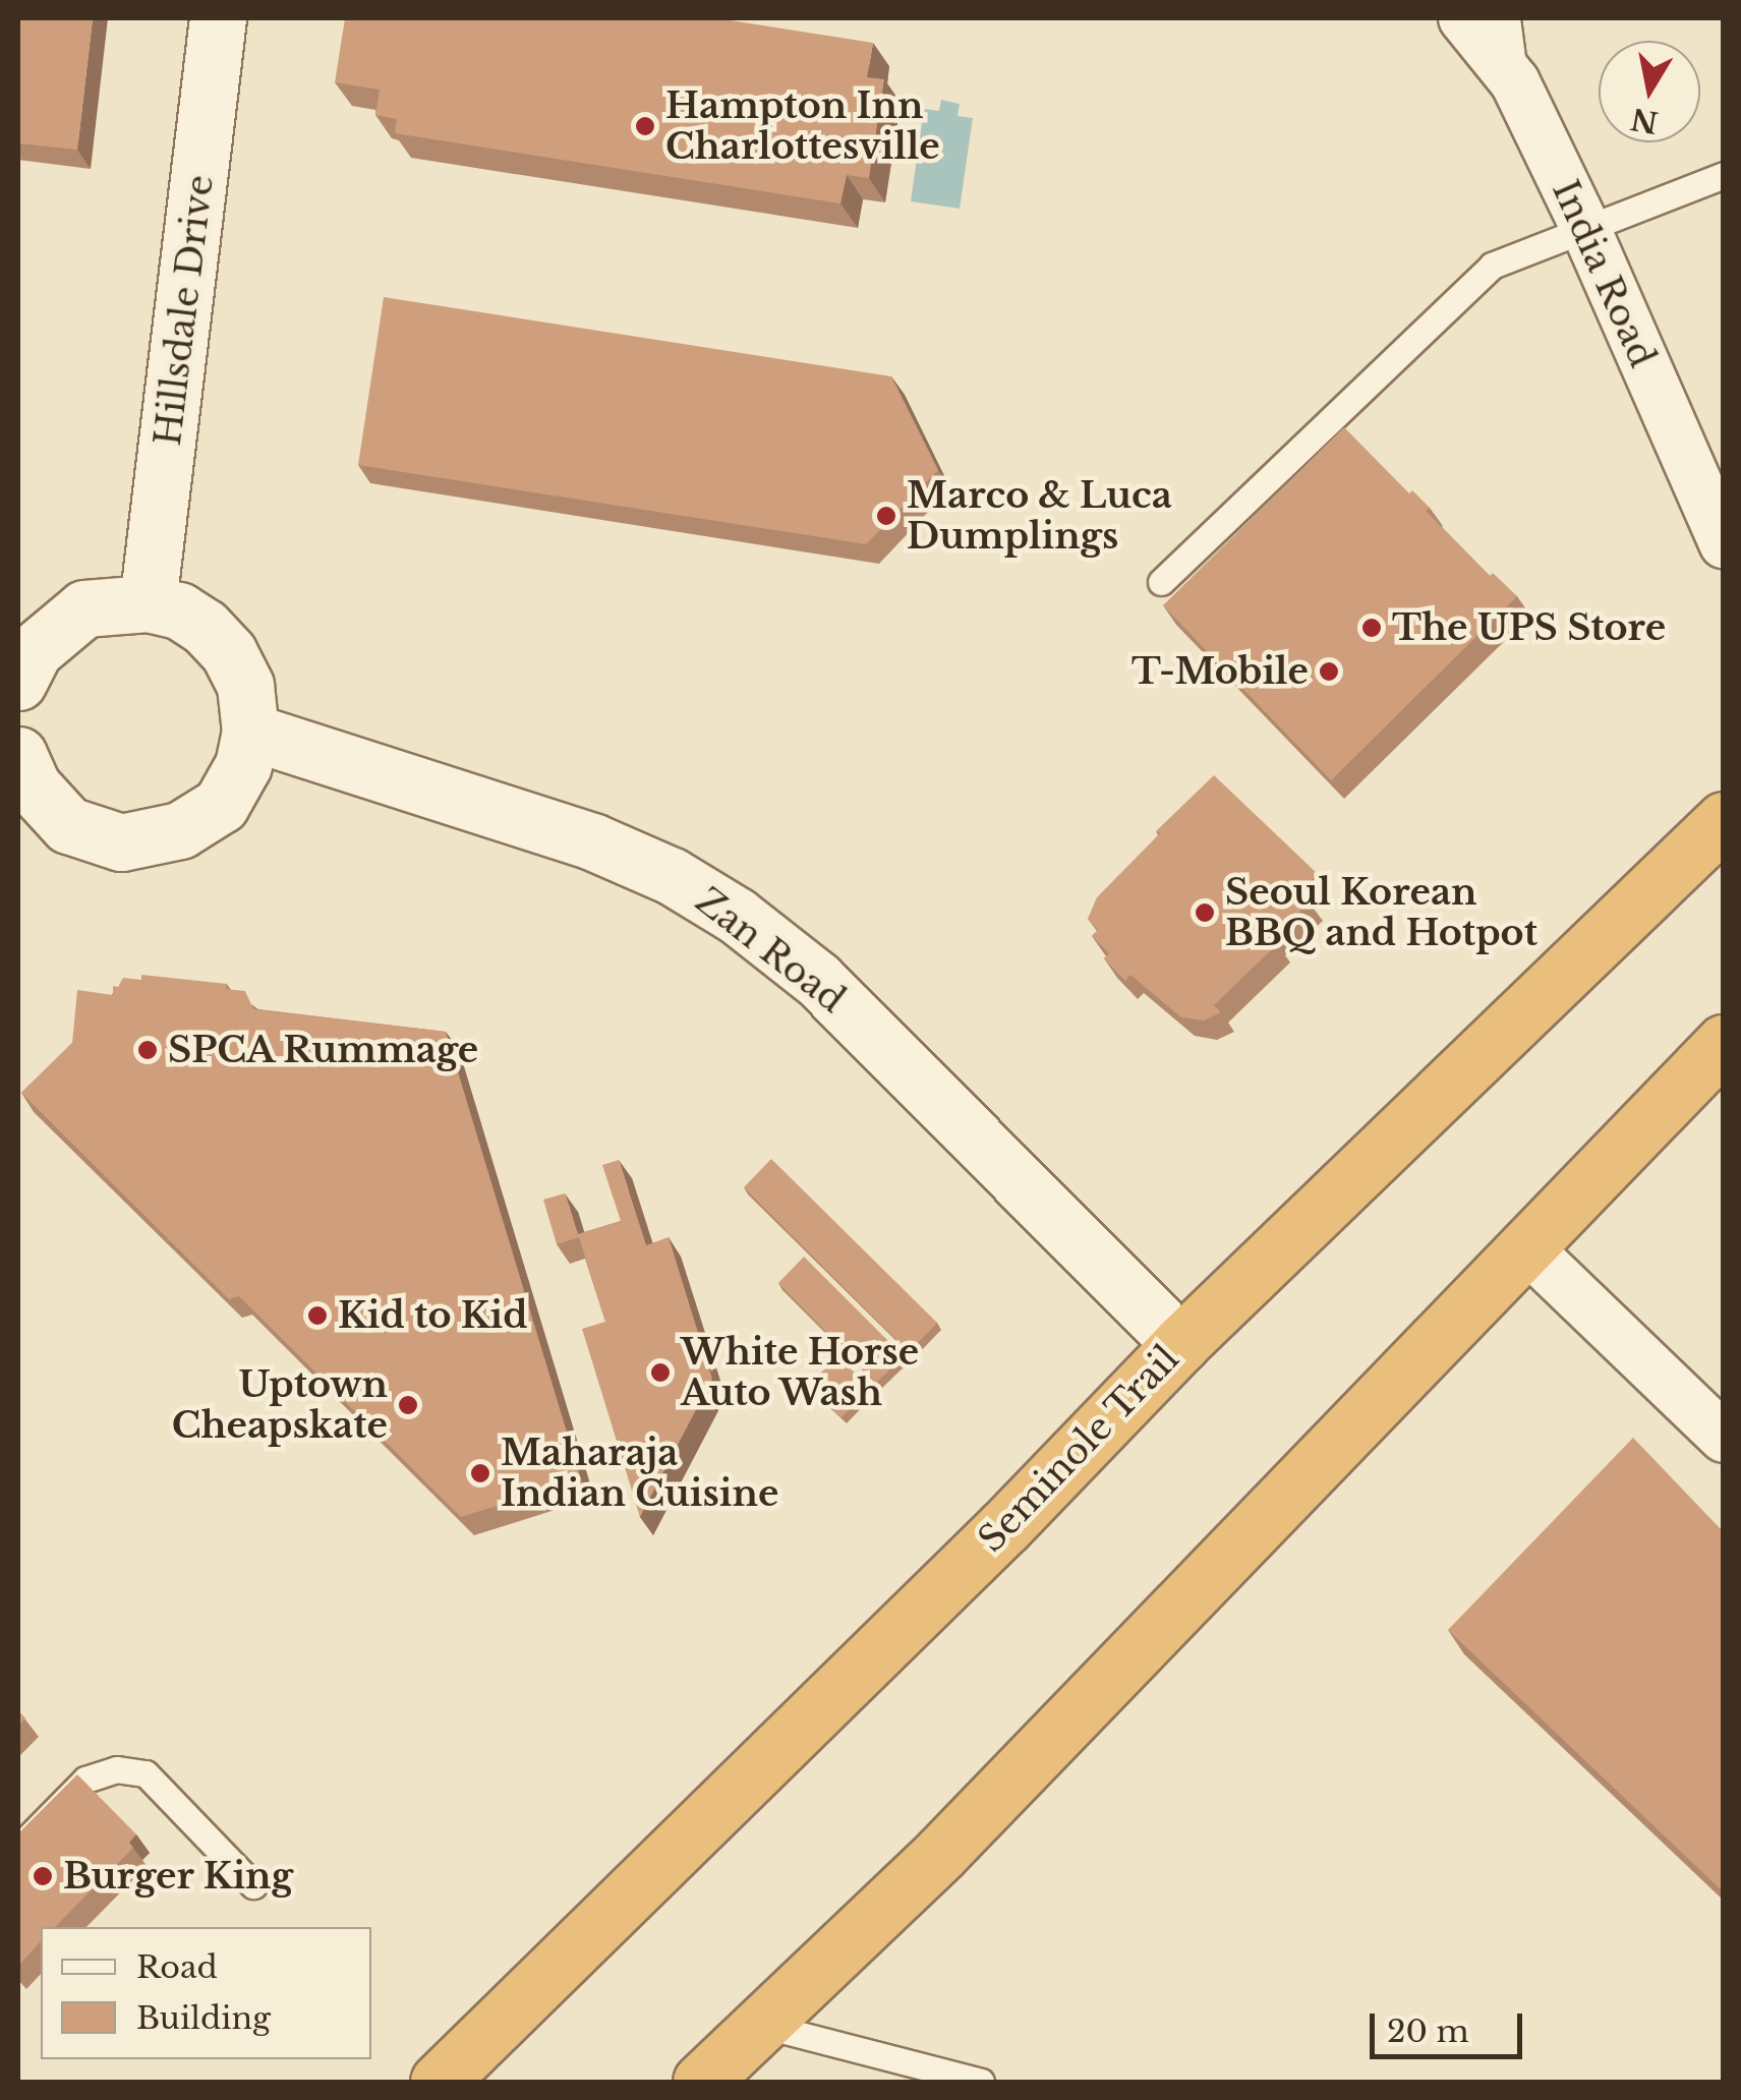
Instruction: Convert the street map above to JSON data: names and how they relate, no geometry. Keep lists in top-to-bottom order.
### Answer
{
  "streets": {
    "highway": ["Seminole Trail"],
    "street": ["India Road", "Hillsdale Drive", "Zan Road"]
  },
  "crossings": [
    ["Zan Road", "Seminole Trail"]
  ],
  "places": [
    "Hampton Inn Charlottesville",
    "Marco & Luca Dumplings",
    "The UPS Store",
    "T-Mobile",
    "Seoul Korean BBQ and Hotpot",
    "SPCA Rummage",
    "Kid to Kid",
    "White Horse Auto Wash",
    "Uptown Cheapskate",
    "Maharaja Indian Cuisine",
    "Burger King"
  ],
  "legend": ["Road", "Building"],
  "scale_bar": "20 m",
  "north": "bottom"
}
